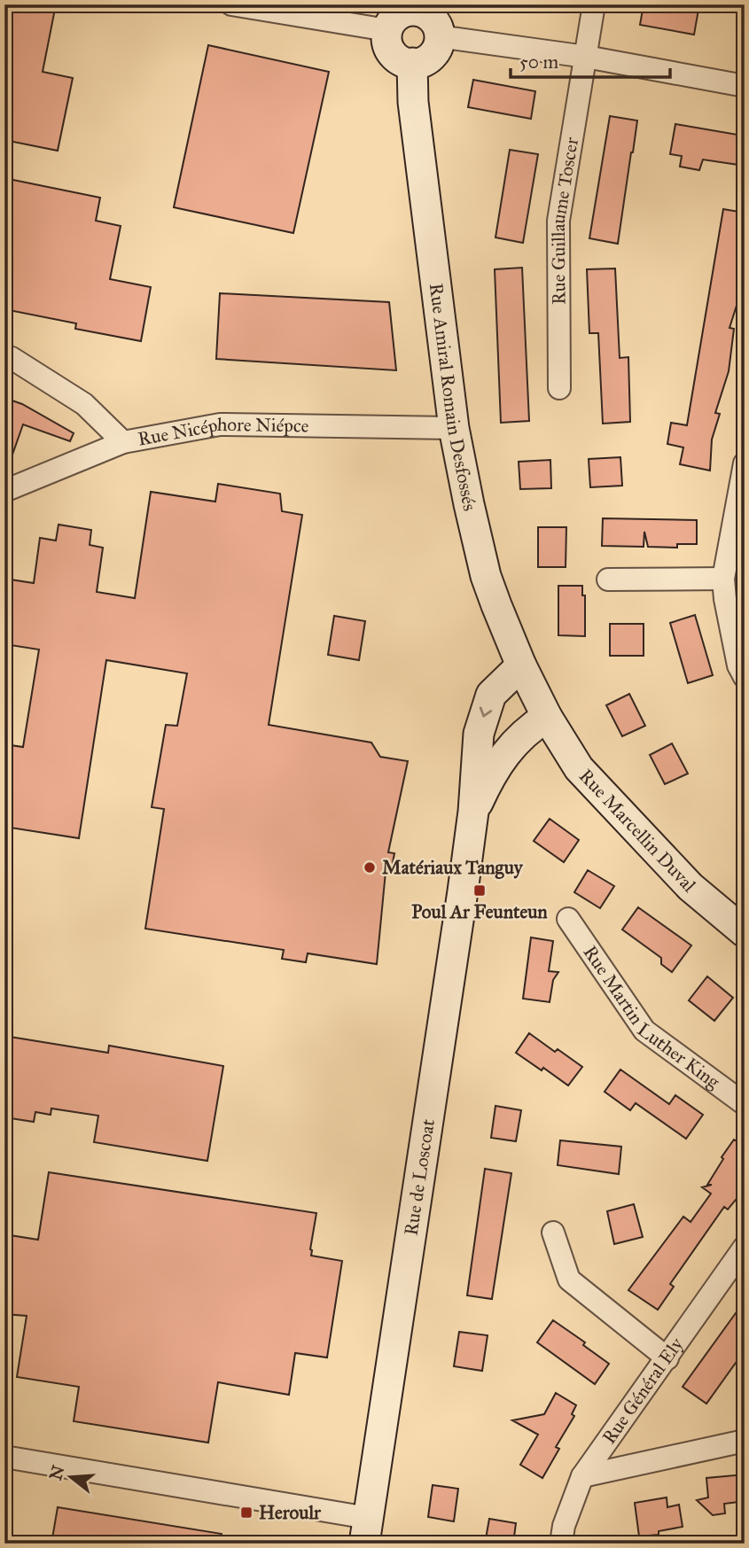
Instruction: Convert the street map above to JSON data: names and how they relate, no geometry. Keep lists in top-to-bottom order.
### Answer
{
  "streets": {
    "main road": ["Rue Amiral Romain Desfossés", "Rue Marcellin Duval", "Rue de Loscoat"],
    "street": [
      "Rue Guillaume Toscer",
      "Rue Nicéphore Niépce",
      "Rue Martin Luther King",
      "Rue Général Ely"
    ]
  },
  "crossings": [
    ["Rue Amiral Romain Desfossés", "Rue Nicéphore Niépce"],
    ["Rue Amiral Romain Desfossés", "Rue Marcellin Duval"],
    ["Rue Amiral Romain Desfossés", "Rue de Loscoat"],
    ["Rue Marcellin Duval", "Rue de Loscoat"]
  ],
  "places": {
    "other": ["Matériaux Tanguy"],
    "transit": ["Poul Ar Feunteun", "Heroulr"]
  },
  "scale_bar": "50 m",
  "north": "left"
}
